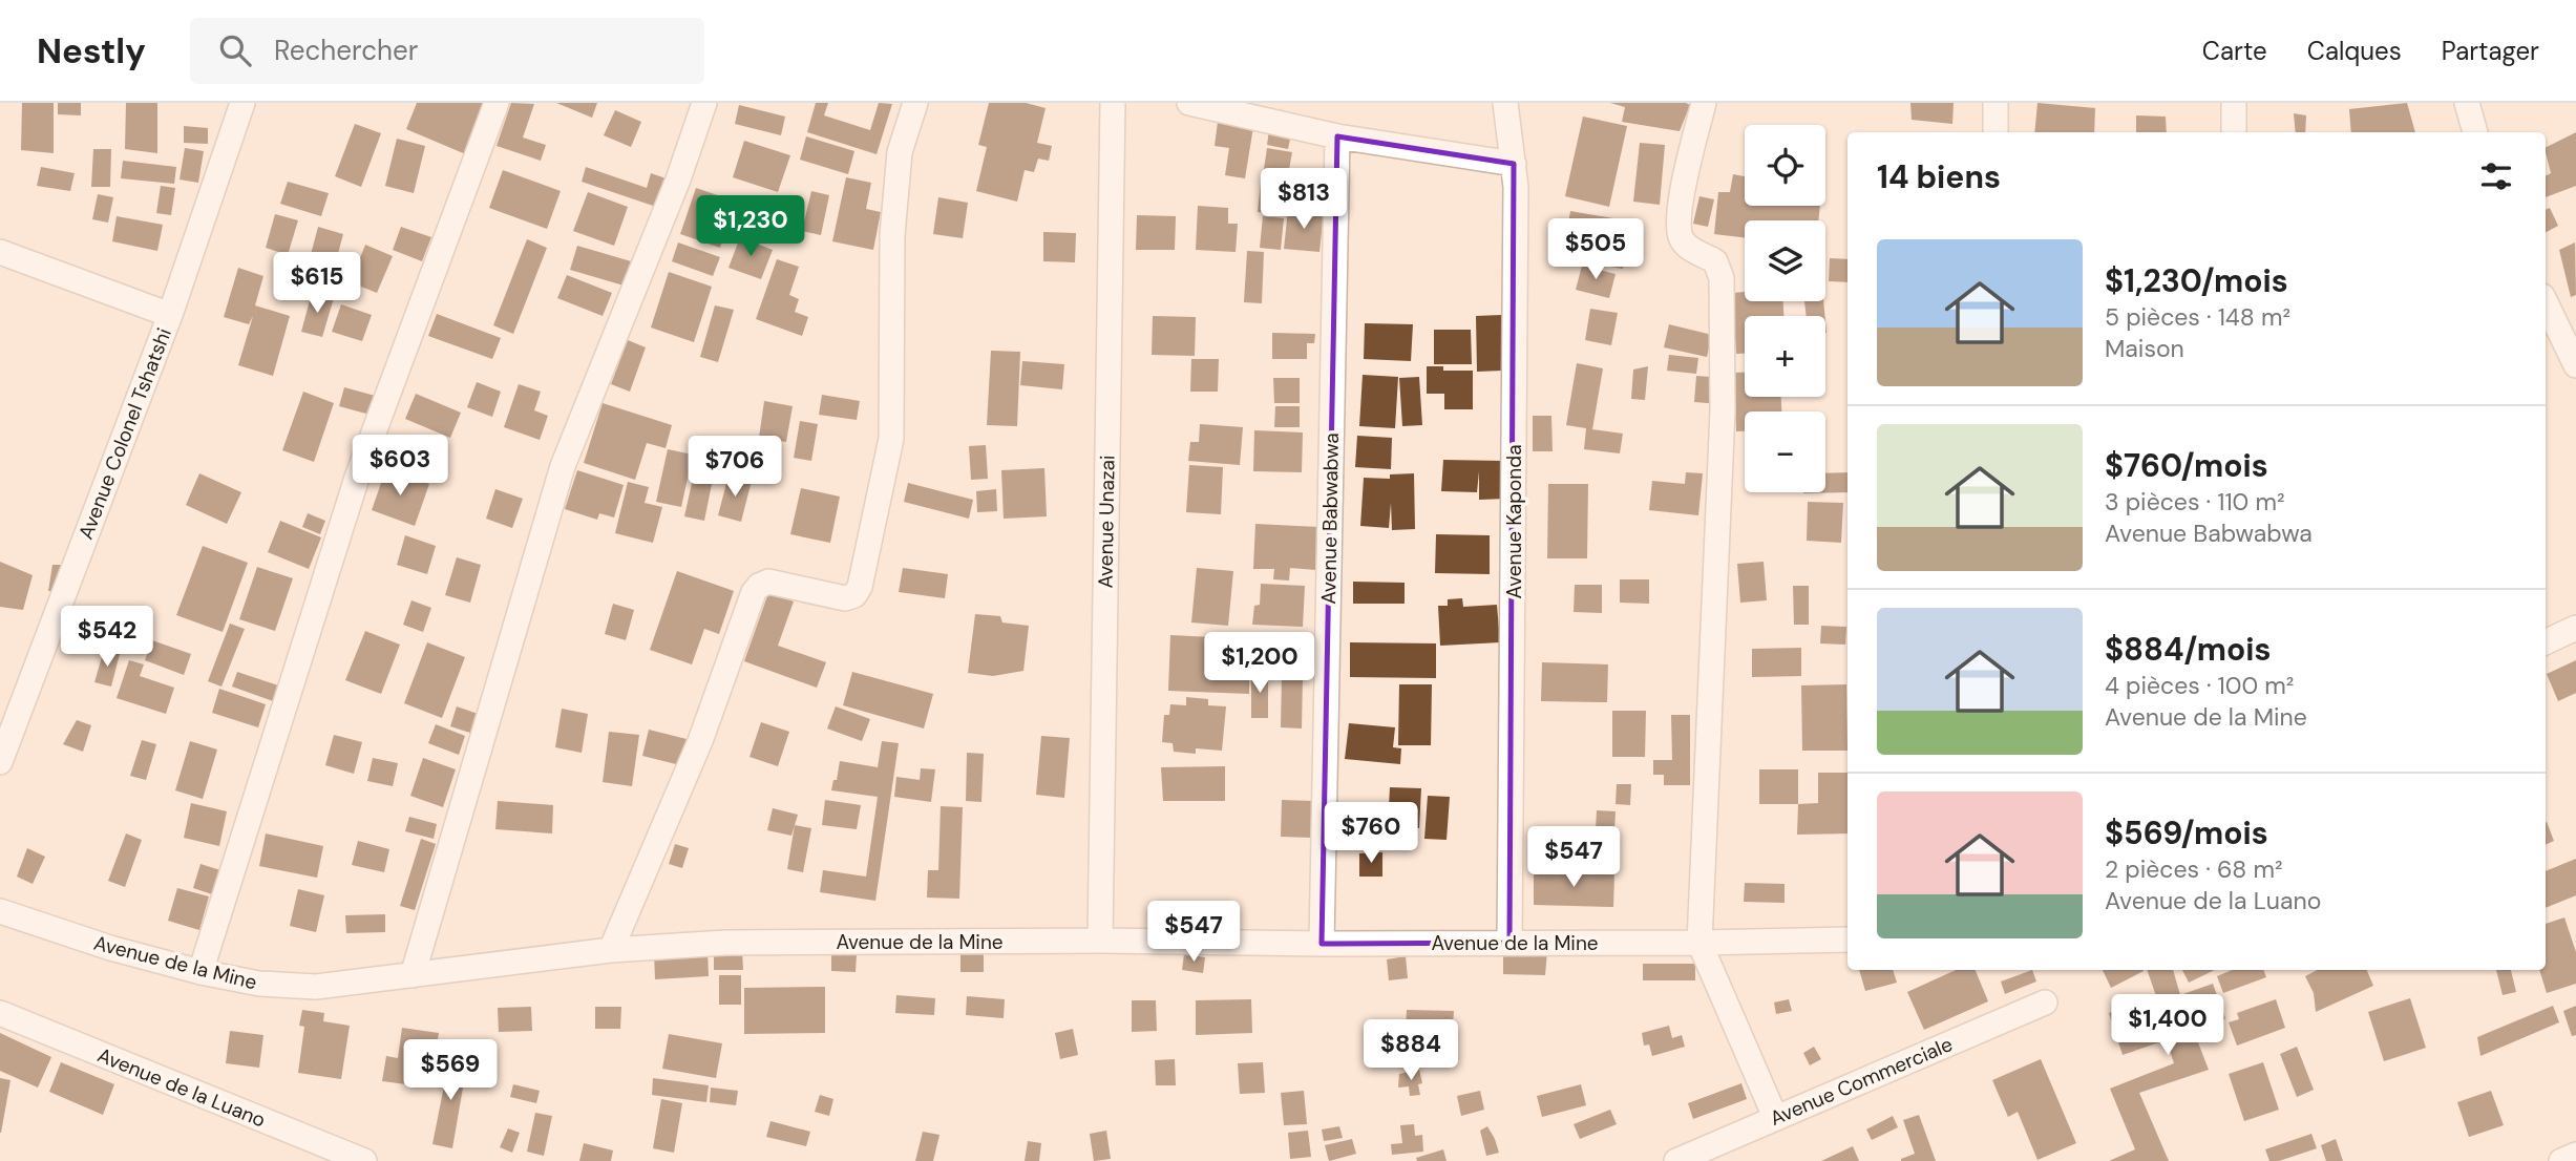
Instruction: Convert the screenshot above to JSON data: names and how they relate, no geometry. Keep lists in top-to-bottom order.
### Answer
{
  "streets": {
    "street": [
      "Avenue Colonel Tshatshi",
      "Avenue Babwabwa",
      "Avenue Unazai",
      "Avenue Kaponda",
      "Avenue de la Mine",
      "Avenue Commerciale",
      "Avenue de la Luano"
    ]
  },
  "crossings": [
    ["Avenue Babwabwa", "Avenue de la Mine"],
    ["Avenue Unazai", "Avenue de la Mine"],
    ["Avenue Kaponda", "Avenue de la Mine"]
  ],
  "page": {
    "header": "Nestly",
    "search": "Rechercher",
    "nav": ["Carte", "Calques", "Partager"],
    "map_buttons": ["+", "−"],
    "heading": "14 biens",
    "price": [
      "$813",
      "$1,230",
      "$505",
      "$615",
      "$603",
      "$706",
      "$542",
      "$1,200",
      "$760",
      "$547",
      "$547",
      "$1,400",
      "$884",
      "$569"
    ],
    "list": [
      {
        "name": "$1,230/mois",
        "note": "5 pièces · 148 m² · Maison"
      },
      {
        "name": "$760/mois",
        "note": "3 pièces · 110 m² · Avenue Babwabwa"
      },
      {
        "name": "$884/mois",
        "note": "4 pièces · 100 m² · Avenue de la Mine"
      },
      {
        "name": "$569/mois",
        "note": "2 pièces · 68 m² · Avenue de la Luano"
      }
    ]
  }
}
